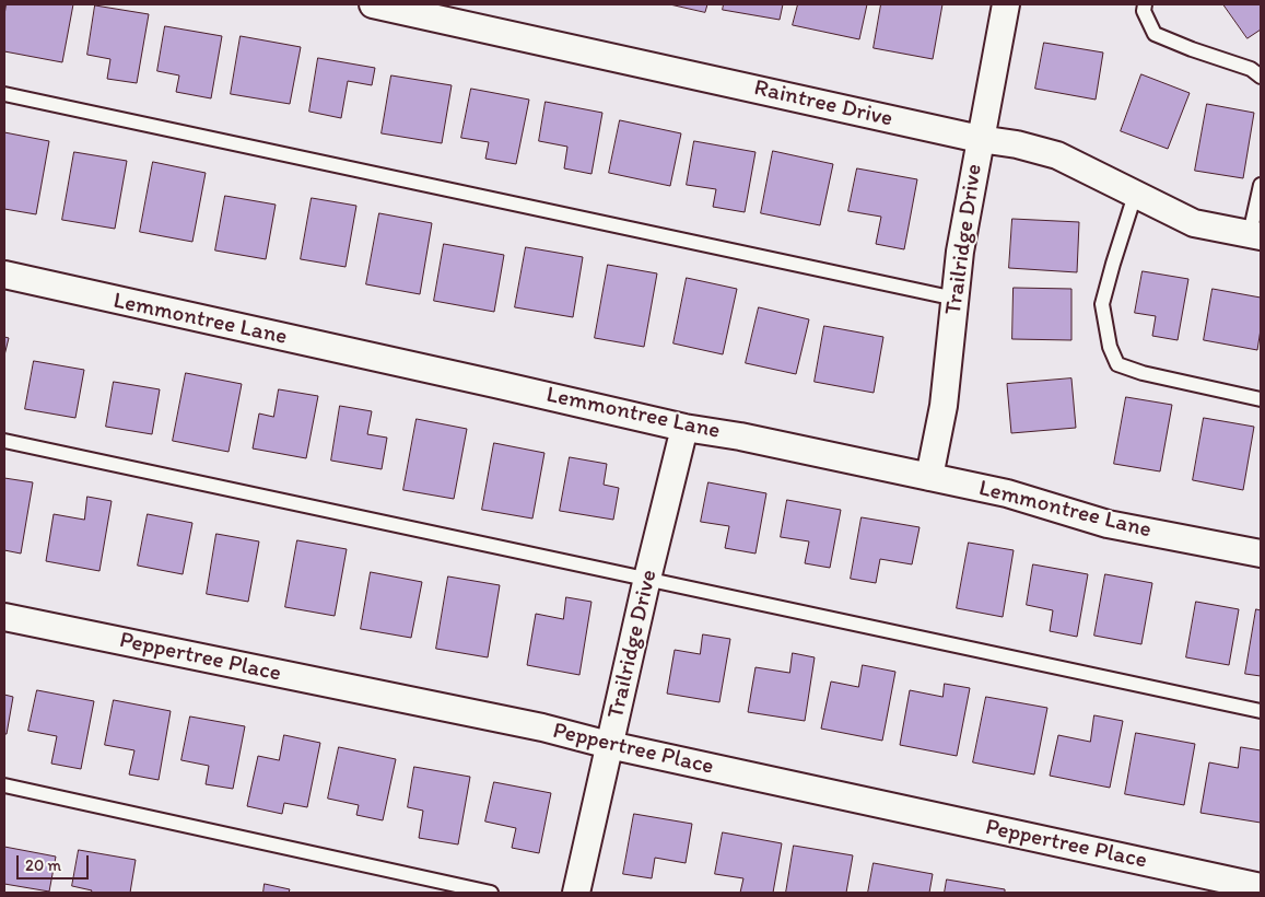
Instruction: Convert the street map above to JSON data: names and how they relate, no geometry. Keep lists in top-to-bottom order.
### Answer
{
  "streets": {
    "street": [
      "Raintree Drive",
      "Trailridge Drive",
      "Lemmontree Lane",
      "Peppertree Place"
    ]
  },
  "crossings": [
    ["Raintree Drive", "Trailridge Drive"],
    ["Trailridge Drive", "Lemmontree Lane"],
    ["Trailridge Drive", "Peppertree Place"]
  ],
  "scale_bar": "20 m"
}
